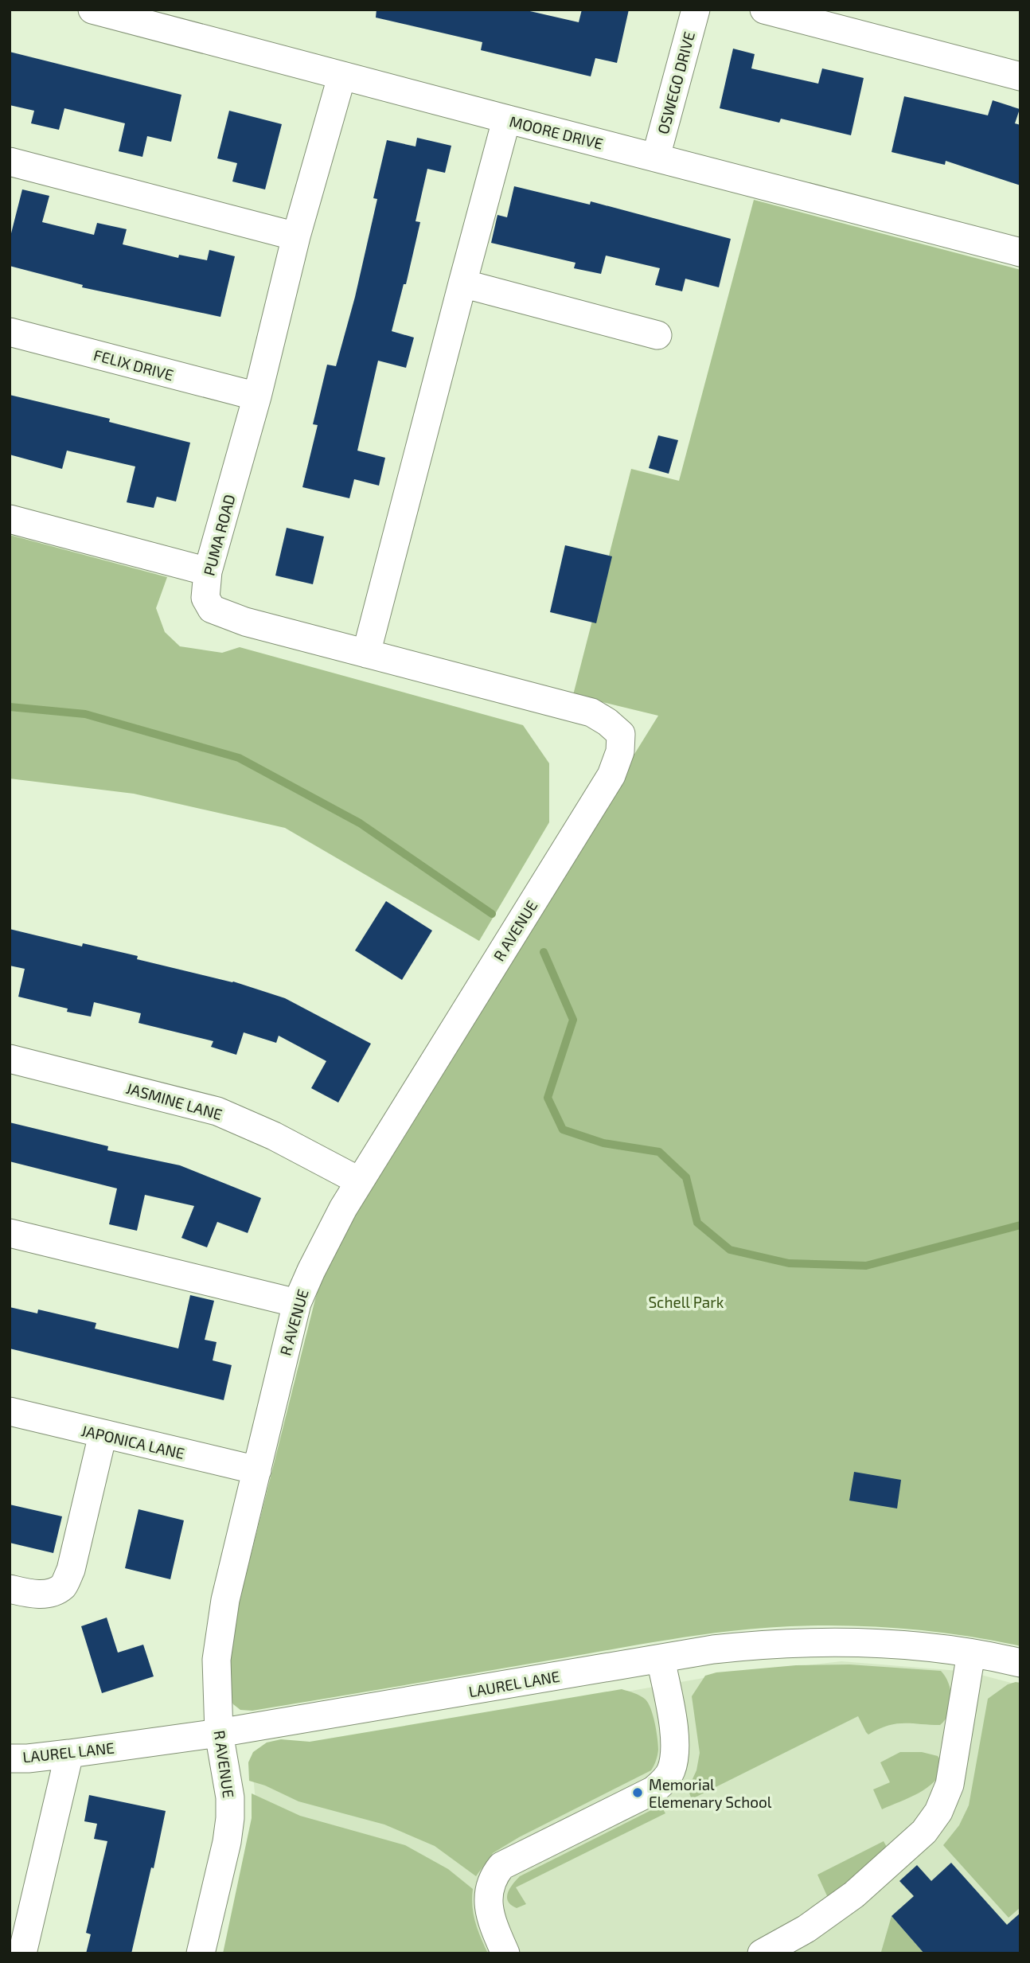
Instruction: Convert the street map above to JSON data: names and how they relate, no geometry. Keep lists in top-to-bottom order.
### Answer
{
  "streets": {
    "street": [
      "OSWEGO DRIVE",
      "MOORE DRIVE",
      "FELIX DRIVE",
      "PUMA ROAD",
      "R AVENUE",
      "JASMINE LANE",
      "JAPONICA LANE",
      "LAUREL LANE"
    ]
  },
  "crossings": [
    ["OSWEGO DRIVE", "MOORE DRIVE"],
    ["MOORE DRIVE", "PUMA ROAD"],
    ["FELIX DRIVE", "PUMA ROAD"],
    ["PUMA ROAD", "R AVENUE"],
    ["R AVENUE", "JASMINE LANE"],
    ["R AVENUE", "JAPONICA LANE"],
    ["R AVENUE", "LAUREL LANE"]
  ],
  "parks": ["Schell Park"],
  "places": ["Memorial Elemenary School"]
}
